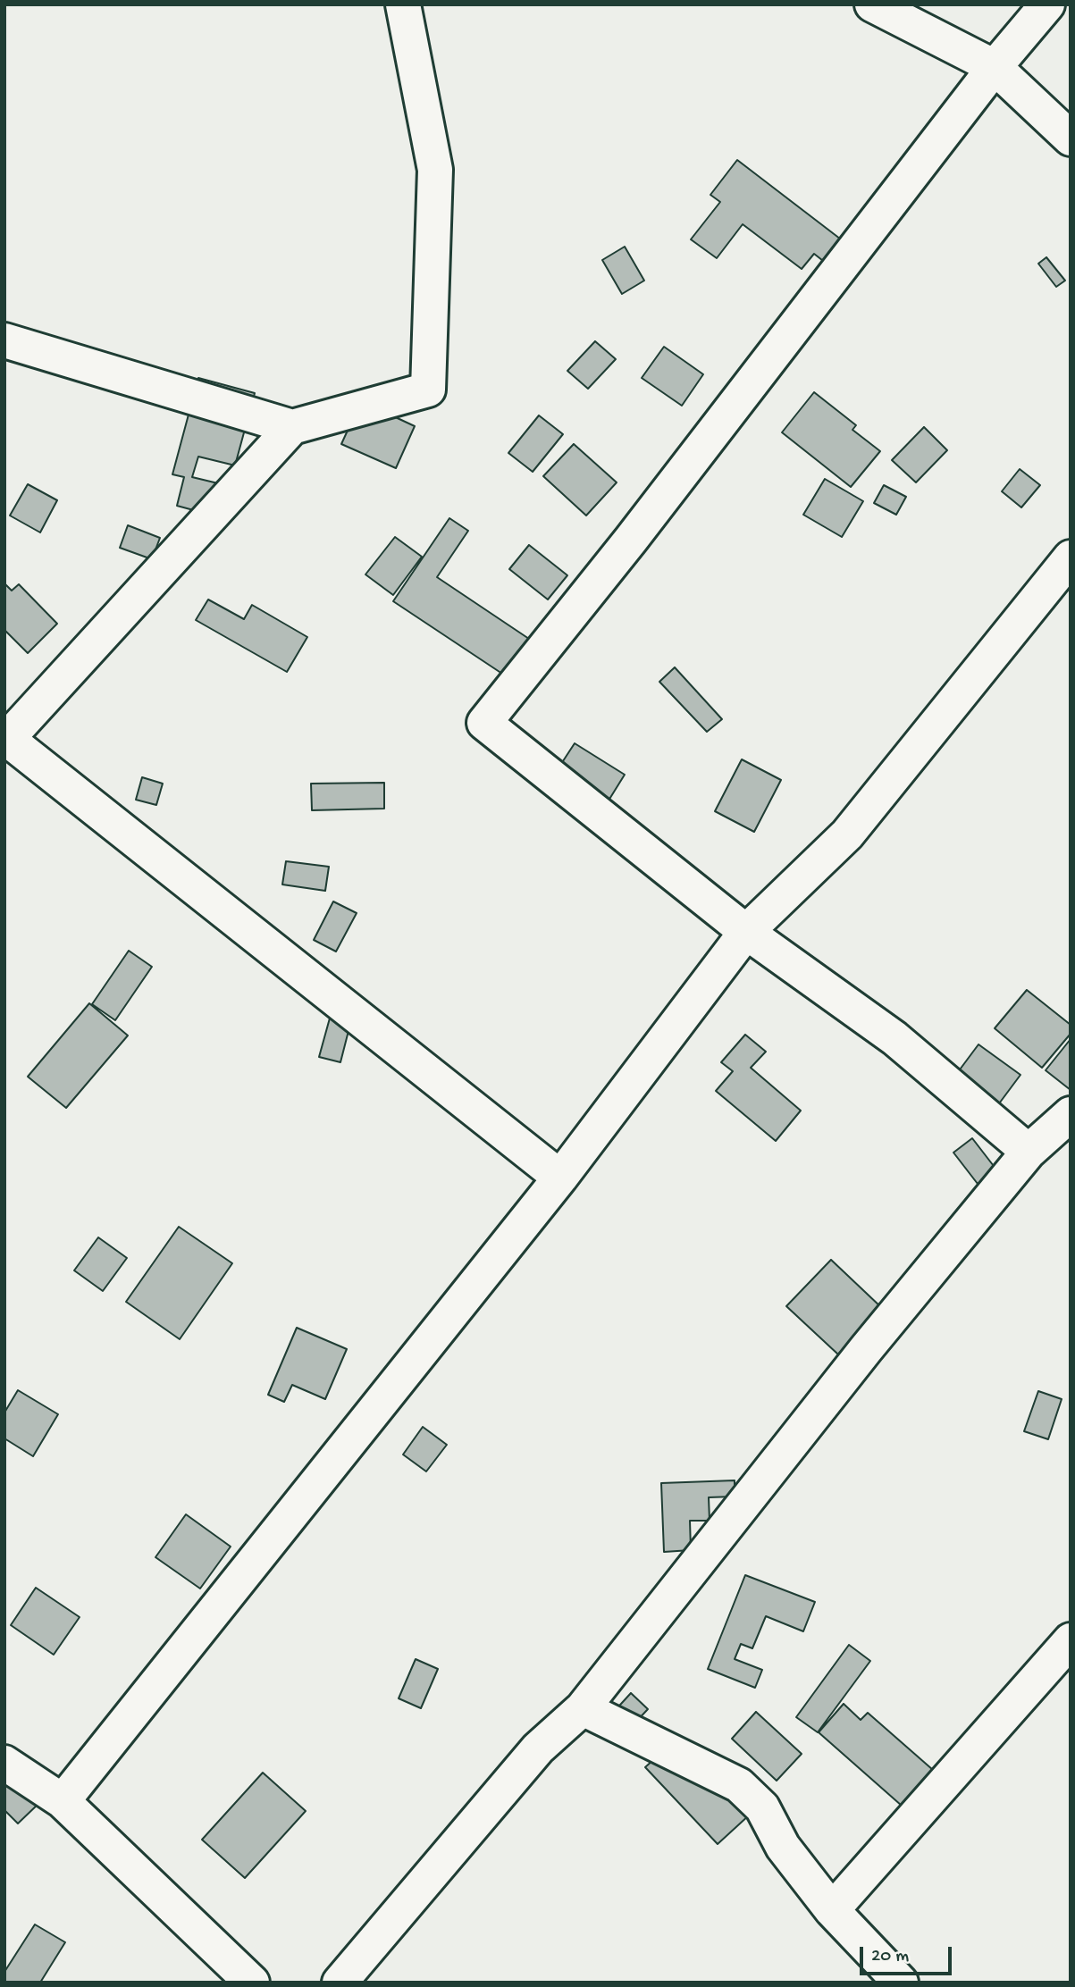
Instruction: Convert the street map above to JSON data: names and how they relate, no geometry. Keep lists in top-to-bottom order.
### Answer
{
  "scale_bar": "20 m"
}
